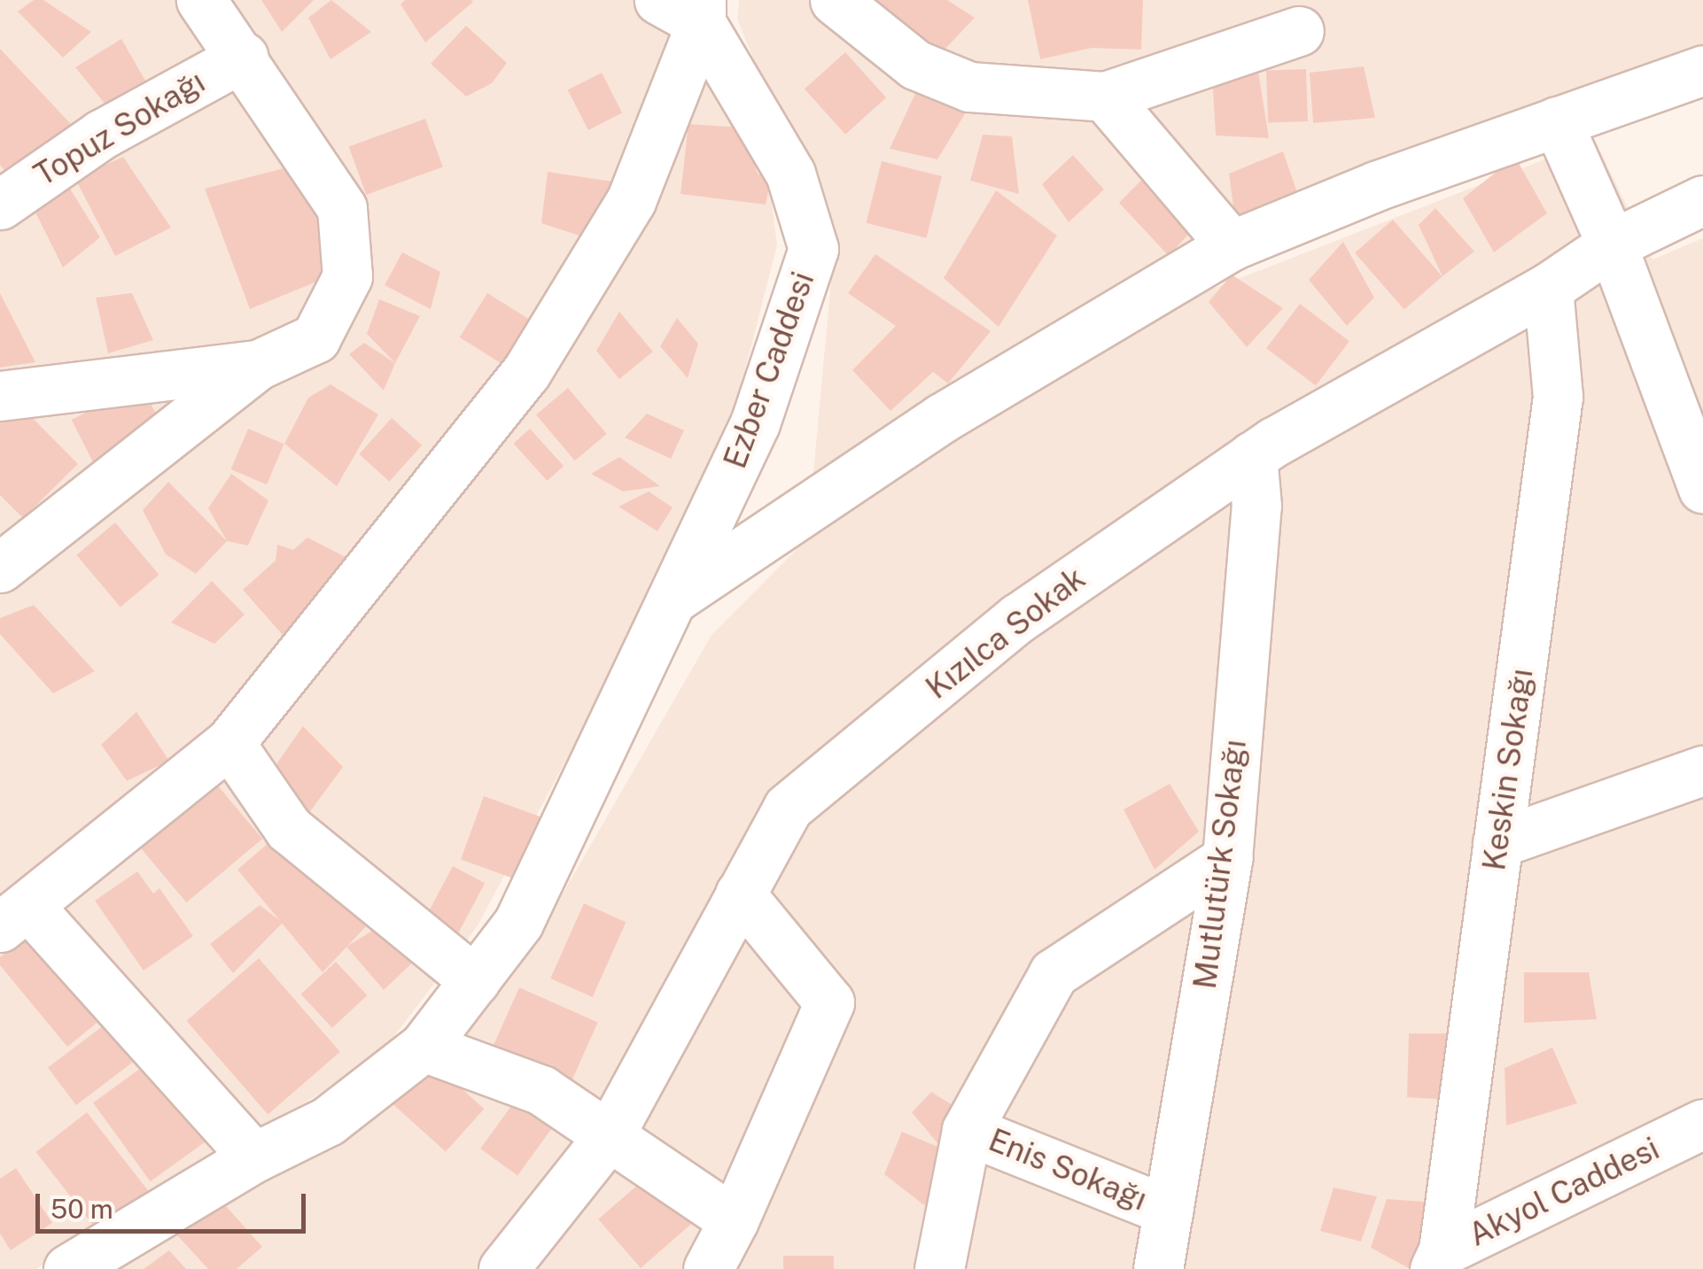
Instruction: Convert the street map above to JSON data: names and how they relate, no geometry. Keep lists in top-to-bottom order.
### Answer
{
  "streets": {
    "street": [
      "Topuz Sokağı",
      "Ezber Caddesi",
      "Kızılca Sokak",
      "Keskin Sokağı",
      "Mutlutürk Sokağı",
      "Enis Sokağı",
      "Akyol Caddesi"
    ]
  },
  "crossings": [
    ["Kızılca Sokak", "Keskin Sokağı"],
    ["Kızılca Sokak", "Mutlutürk Sokağı"],
    ["Keskin Sokağı", "Akyol Caddesi"],
    ["Mutlutürk Sokağı", "Enis Sokağı"]
  ],
  "scale_bar": "50 m"
}
